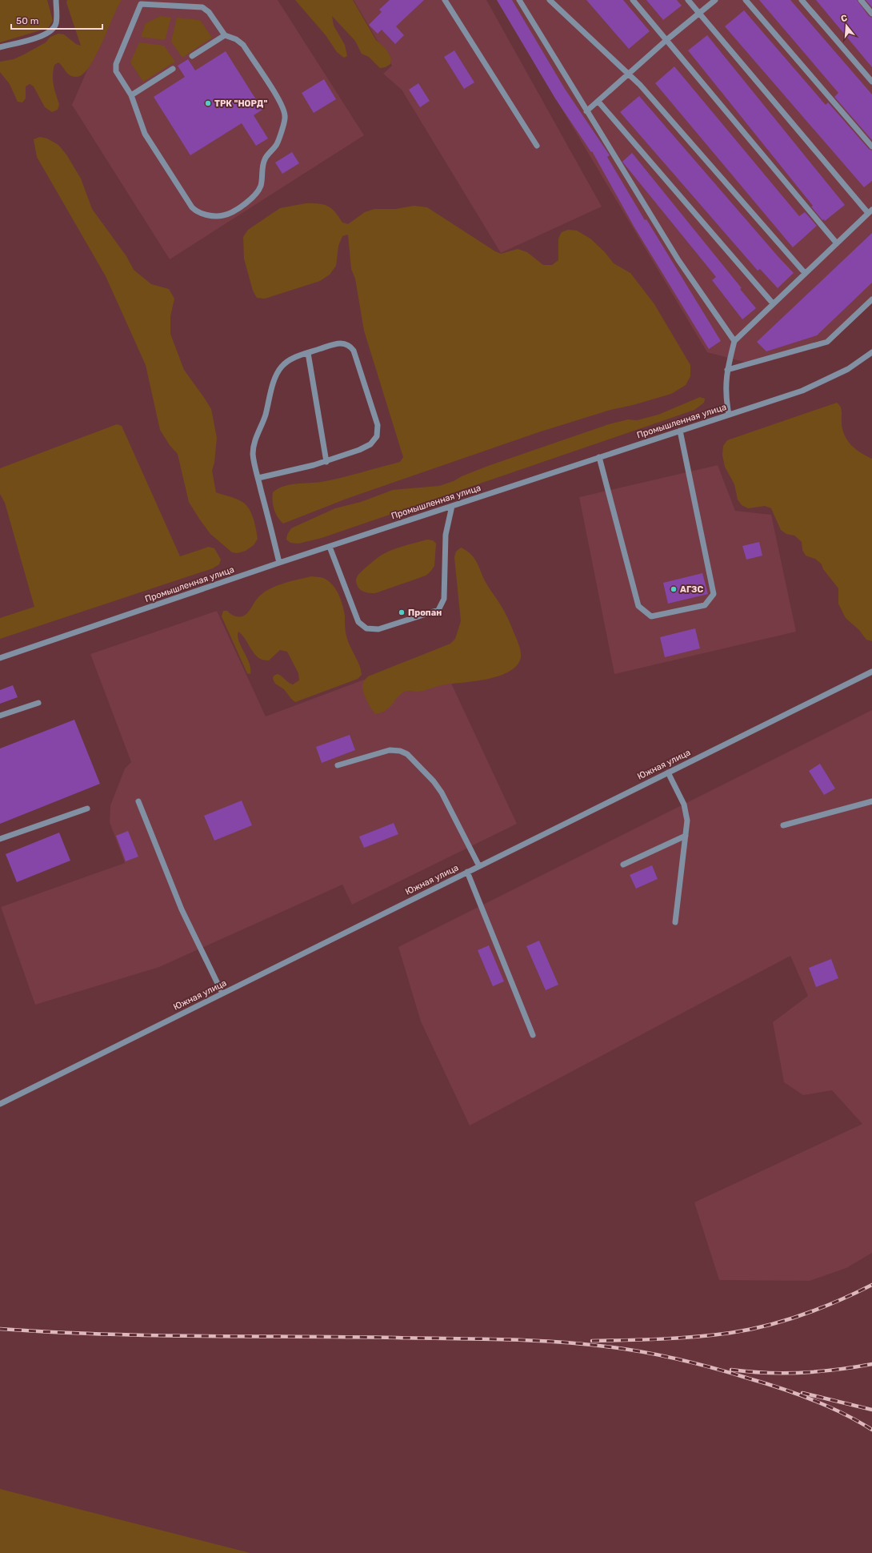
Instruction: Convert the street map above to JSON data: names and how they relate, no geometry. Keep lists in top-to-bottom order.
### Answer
{
  "streets": {
    "street": ["Промышленная улица", "Южная улица"]
  },
  "places": ["ТРК \"НОРД\"", "АГЗС", "Пропан"],
  "scale_bar": "50 m",
  "north": "top"
}
